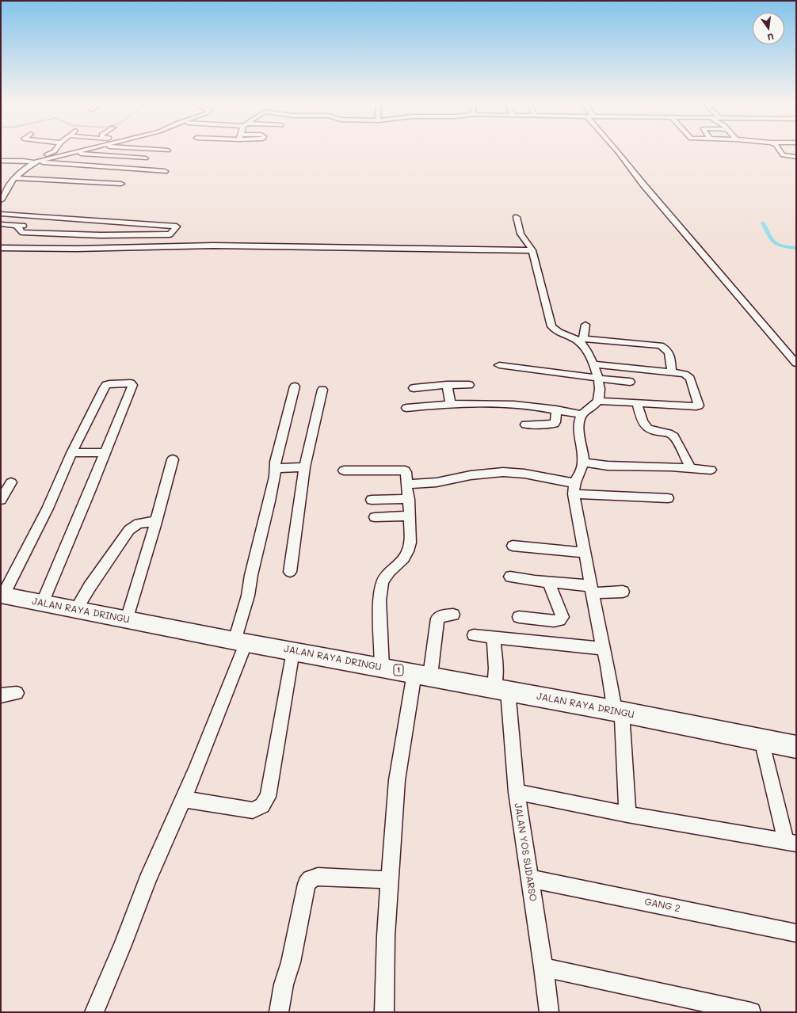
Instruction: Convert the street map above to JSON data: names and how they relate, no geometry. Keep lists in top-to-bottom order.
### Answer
{
  "streets": {
    "highway": ["JALAN RAYA DRINGU", "1"],
    "street": ["JALAN YOS SUDARSO", "GANG 2"]
  },
  "crossings": [
    ["JALAN RAYA DRINGU", "JALAN YOS SUDARSO"],
    ["JALAN YOS SUDARSO", "GANG 2"]
  ],
  "north": "bottom"
}
